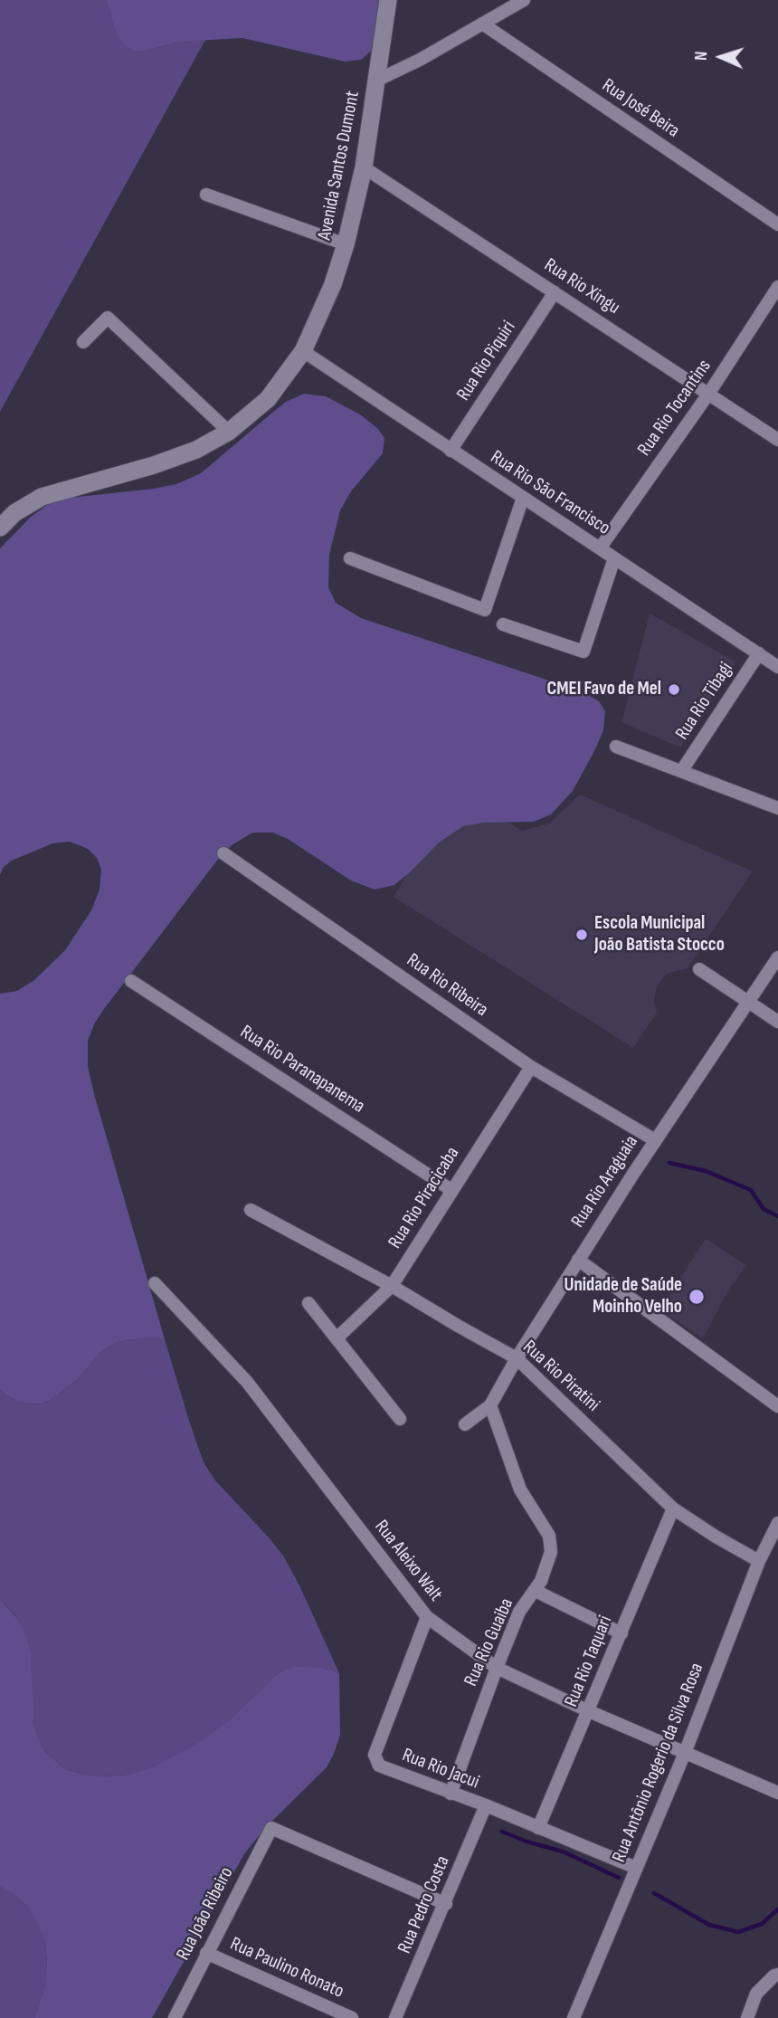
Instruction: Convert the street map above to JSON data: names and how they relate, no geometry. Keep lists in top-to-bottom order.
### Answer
{
  "streets": {
    "street": [
      "Rua José Beira",
      "Avenida Santos Dumont",
      "Rua Rio Xingu",
      "Rua Rio Piquiri",
      "Rua Rio Tocantins",
      "Rua Rio São Francisco",
      "Rua Rio Tibagi",
      "Rua Rio Ribeira",
      "Rua Rio Paranapanema",
      "Rua Rio Araguaia",
      "Rua Rio Piracicaba",
      "Rua Rio Piratini",
      "Rua Aleixo Walt",
      "Rua Rio Guaiba",
      "Rua Rio Taquari",
      "Rua Antônio Rogerio da Silva Rosa",
      "Rua Rio Jacui",
      "Rua Pedro Costa",
      "Rua João Ribeiro",
      "Rua Paulino Ronato"
    ]
  },
  "crossings": [
    ["Avenida Santos Dumont", "Rua Rio Xingu"],
    ["Avenida Santos Dumont", "Rua Rio São Francisco"],
    ["Rua Rio Xingu", "Rua Rio Piquiri"],
    ["Rua Rio Xingu", "Rua Rio Tocantins"],
    ["Rua Rio Piquiri", "Rua Rio São Francisco"],
    ["Rua Rio Tocantins", "Rua Rio São Francisco"],
    ["Rua Rio São Francisco", "Rua Rio Tibagi"],
    ["Rua Rio Ribeira", "Rua Rio Araguaia"],
    ["Rua Rio Ribeira", "Rua Rio Piracicaba"],
    ["Rua Rio Paranapanema", "Rua Rio Piracicaba"],
    ["Rua Rio Araguaia", "Rua Rio Piratini"],
    ["Rua Rio Araguaia", "Rua Rio Guaiba"],
    ["Rua Rio Piracicaba", "Rua Rio Piratini"],
    ["Rua Rio Piratini", "Rua Rio Taquari"],
    ["Rua Rio Piratini", "Rua Antônio Rogerio da Silva Rosa"],
    ["Rua Aleixo Walt", "Rua Rio Guaiba"],
    ["Rua Aleixo Walt", "Rua Rio Taquari"],
    ["Rua Aleixo Walt", "Rua Antônio Rogerio da Silva Rosa"],
    ["Rua Aleixo Walt", "Rua Rio Jacui"],
    ["Rua Rio Guaiba", "Rua Rio Jacui"],
    ["Rua Rio Taquari", "Rua Rio Jacui"],
    ["Rua Antônio Rogerio da Silva Rosa", "Rua Rio Jacui"],
    ["Rua Rio Jacui", "Rua Pedro Costa"],
    ["Rua Pedro Costa", "Rua João Ribeiro"],
    ["Rua João Ribeiro", "Rua Paulino Ronato"]
  ],
  "places": ["CMEI Favo de Mel", "Escola Municipal João Batista Stocco", "Unidade de Saúde Moinho Velho"],
  "north": "left"
}
